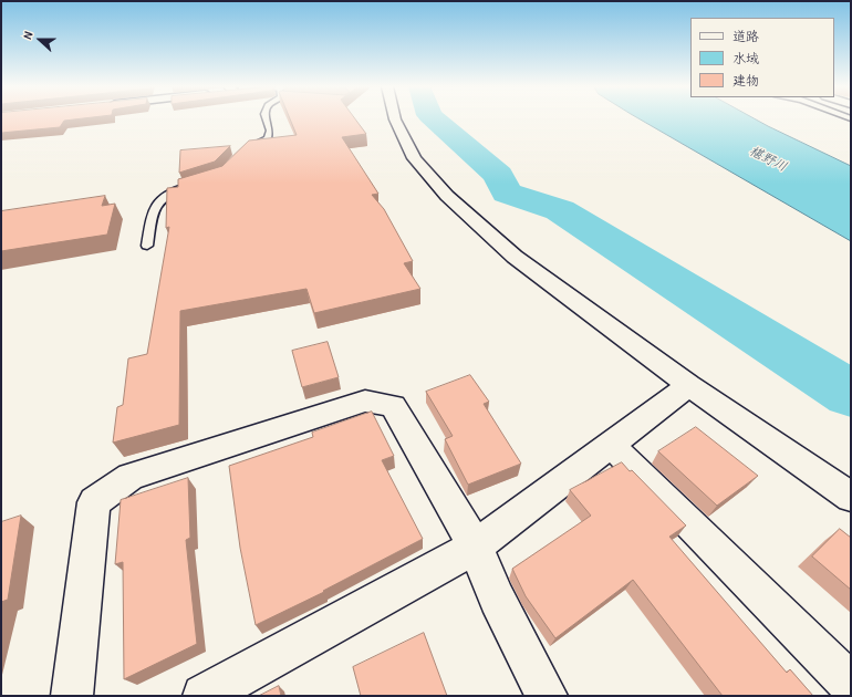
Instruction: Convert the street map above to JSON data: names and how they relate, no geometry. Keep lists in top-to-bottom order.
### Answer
{
  "water": ["椹野川"],
  "legend": ["道路", "水域", "建物"],
  "north": "left"
}
